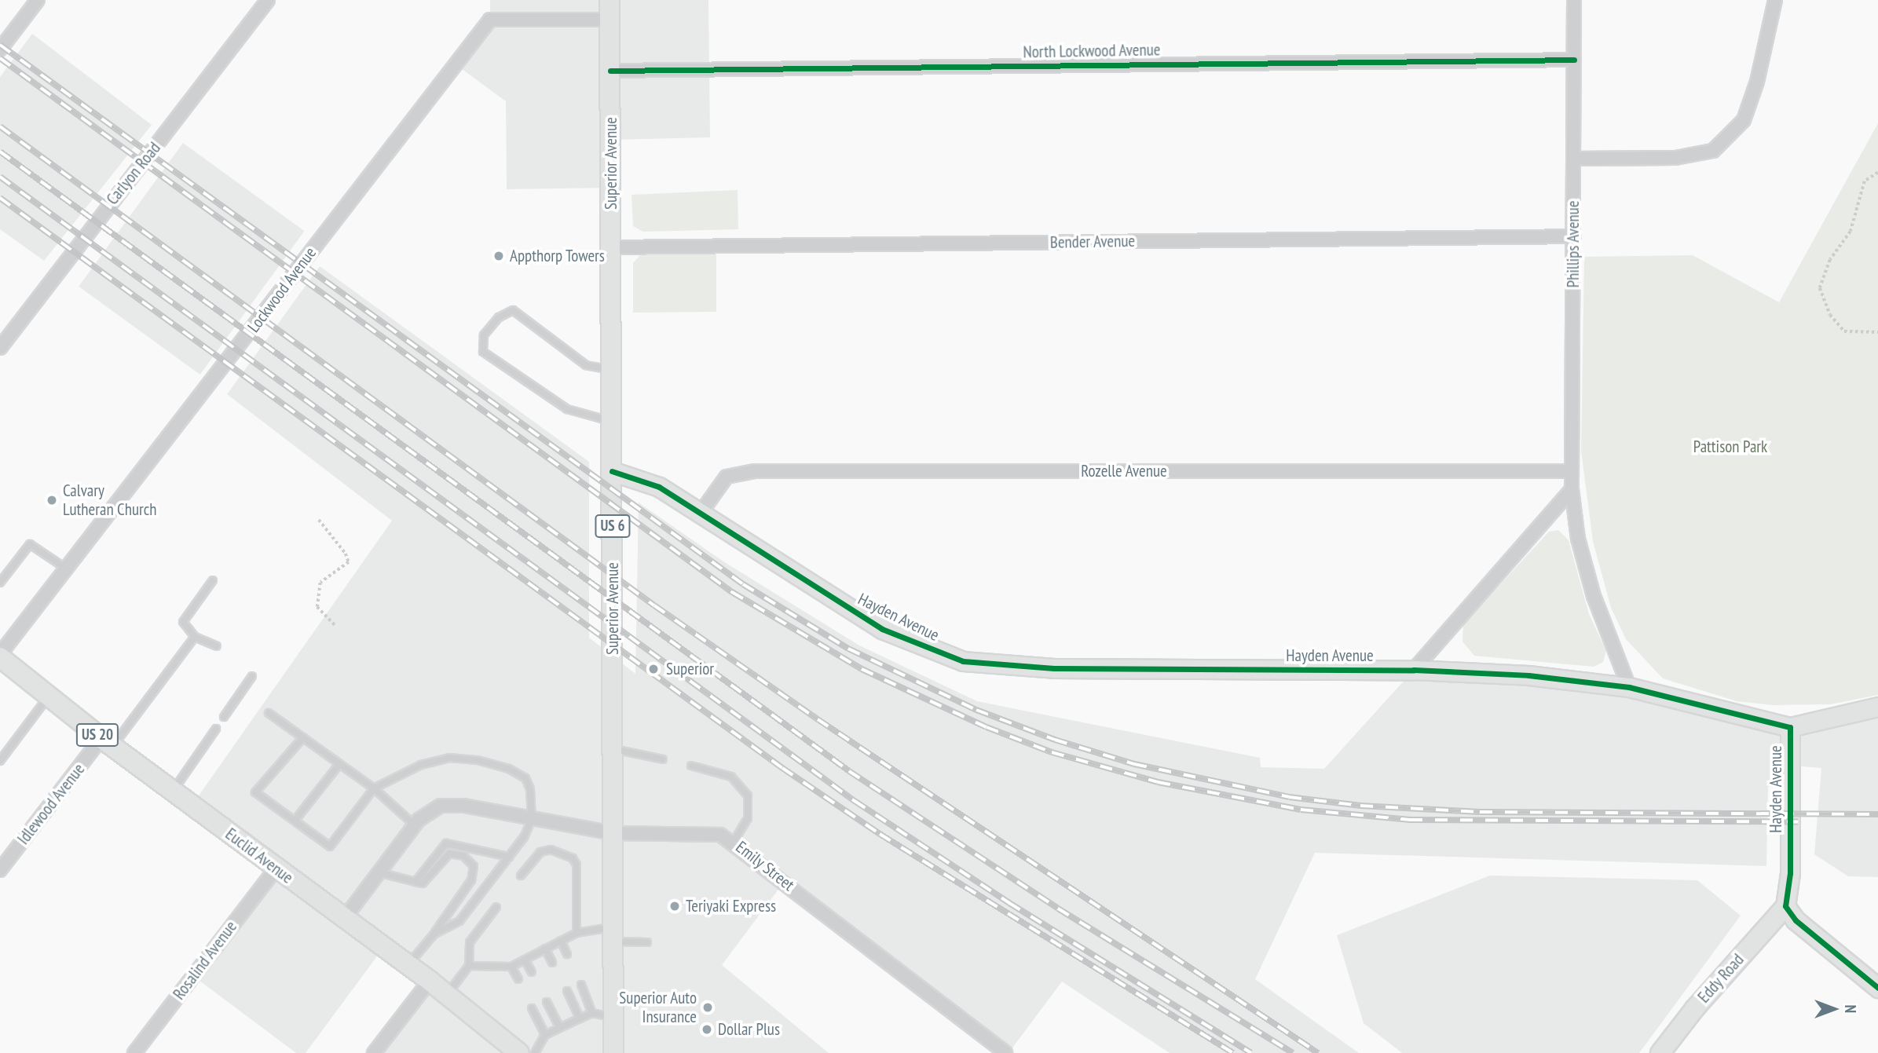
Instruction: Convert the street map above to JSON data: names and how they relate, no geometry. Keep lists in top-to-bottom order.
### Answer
{
  "streets": {
    "main road": [
      "Superior Avenue",
      "US 6",
      "US 20",
      "Euclid Avenue"
    ],
    "street": [
      "North Lockwood Avenue",
      "Carlyon Road",
      "Bender Avenue",
      "Phillips Avenue",
      "Lockwood Avenue",
      "Rozelle Avenue",
      "Hayden Avenue",
      "Idlewood Avenue",
      "Emily Street",
      "Rosalind Avenue",
      "Eddy Road"
    ]
  },
  "crossings": [
    ["North Lockwood Avenue", "Superior Avenue"],
    ["North Lockwood Avenue", "Phillips Avenue"],
    ["Superior Avenue", "Bender Avenue"],
    ["Superior Avenue", "Lockwood Avenue"],
    ["Superior Avenue", "Hayden Avenue"],
    ["Superior Avenue", "Emily Street"],
    ["Bender Avenue", "Phillips Avenue"],
    ["Phillips Avenue", "Rozelle Avenue"],
    ["Phillips Avenue", "Hayden Avenue"],
    ["Lockwood Avenue", "Euclid Avenue"],
    ["Rozelle Avenue", "Hayden Avenue"],
    ["Hayden Avenue", "Eddy Road"],
    ["Idlewood Avenue", "Euclid Avenue"],
    ["Euclid Avenue", "Rosalind Avenue"]
  ],
  "parks": ["Pattison Park"],
  "places": [
    "Appthorp Towers",
    "Calvary Lutheran Church",
    "Superior",
    "Teriyaki Express",
    "Superior Auto Insurance",
    "Dollar Plus"
  ],
  "north": "right"
}
